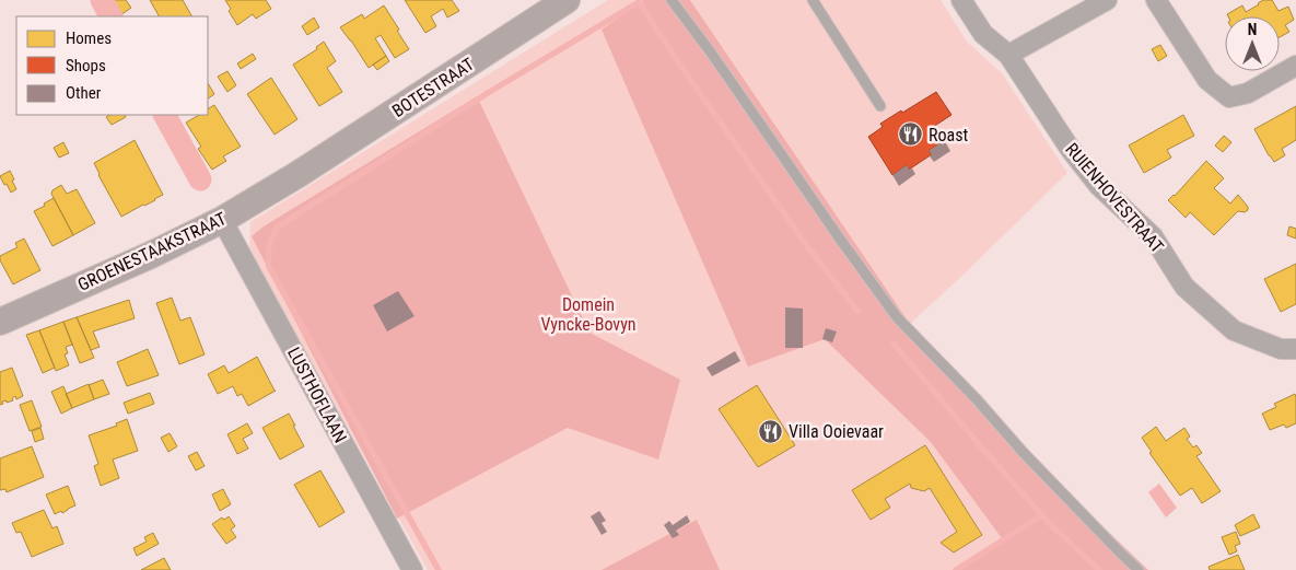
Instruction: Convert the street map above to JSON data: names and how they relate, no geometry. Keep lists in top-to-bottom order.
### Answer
{
  "streets": {
    "street": [
      "BOTESTRAAT",
      "RUIENHOVESTRAAT",
      "GROENESTAAKSTRAAT",
      "LUSTHOFLAAN"
    ]
  },
  "crossings": [
    ["BOTESTRAAT", "GROENESTAAKSTRAAT"],
    ["GROENESTAAKSTRAAT", "LUSTHOFLAAN"]
  ],
  "parks": ["Domein Vyncke-Bovyn"],
  "places": {
    "restaurant": ["Roast", "Villa Ooievaar"]
  },
  "legend": ["Homes", "Shops", "Other"],
  "north": "top"
}
